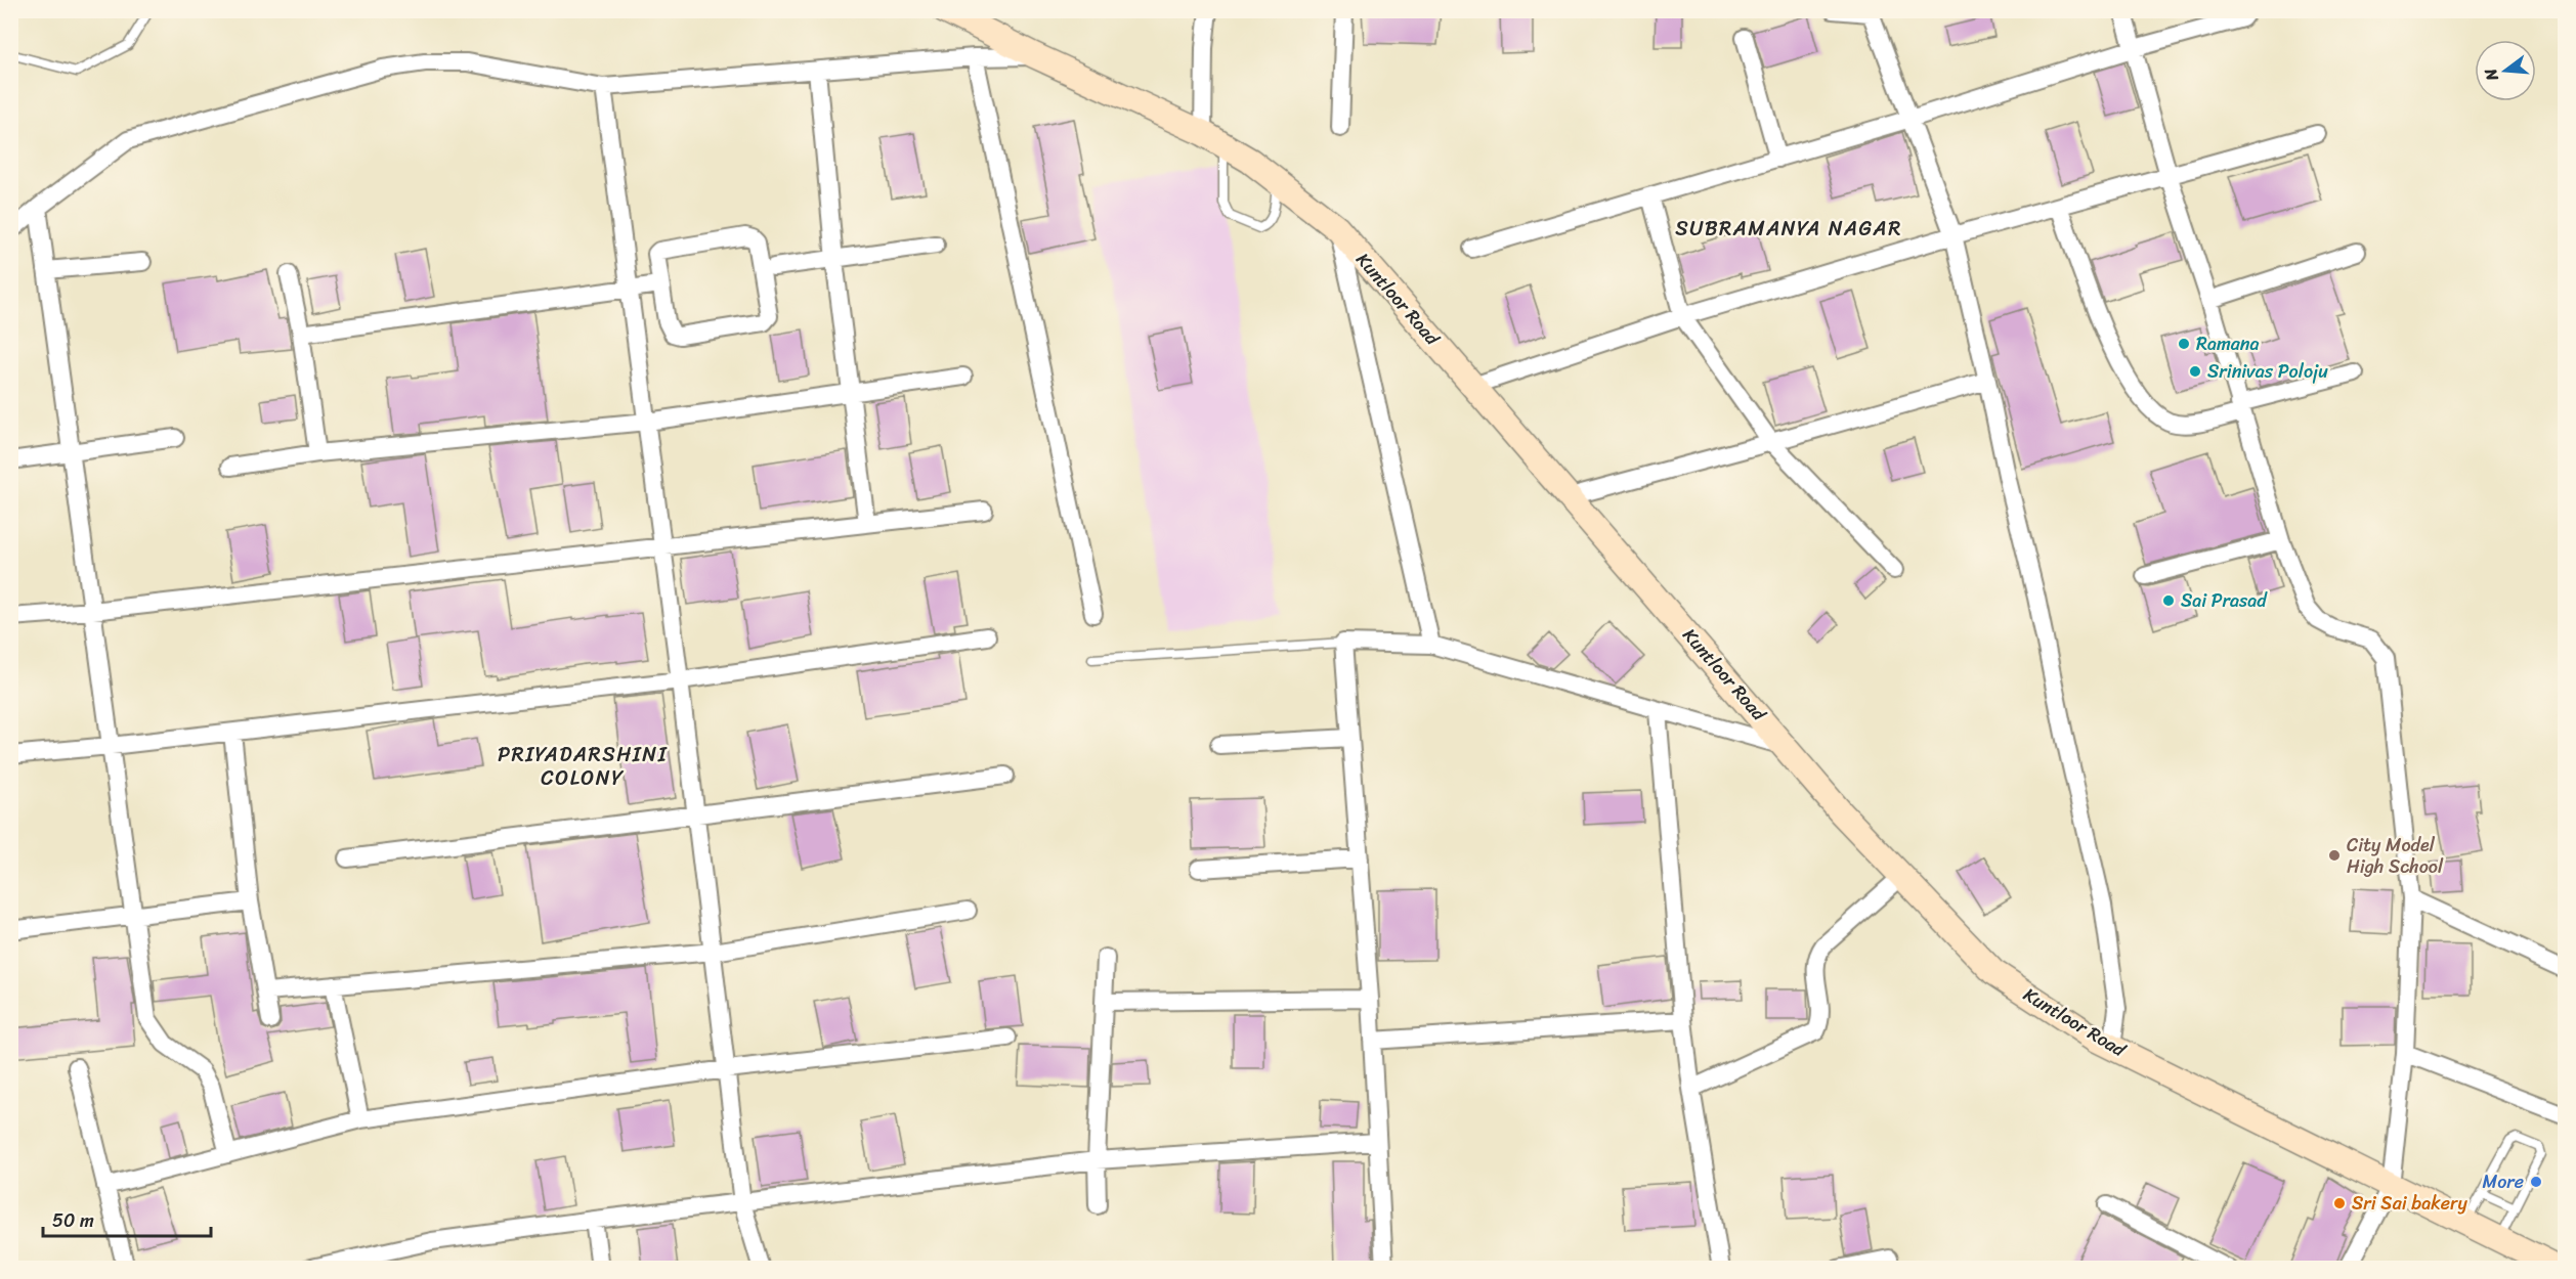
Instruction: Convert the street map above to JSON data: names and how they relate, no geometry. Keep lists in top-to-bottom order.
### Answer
{
  "streets": {
    "street": ["Kuntloor Road"]
  },
  "districts": ["SUBRAMANYA NAGAR", "PRIYADARSHINI COLONY"],
  "places": [
    "Ramana",
    "Srinivas Poloju",
    "Sai Prasad",
    "City Model High School",
    "More",
    "Sri Sai bakery"
  ],
  "scale_bar": "50 m",
  "north": "left"
}
